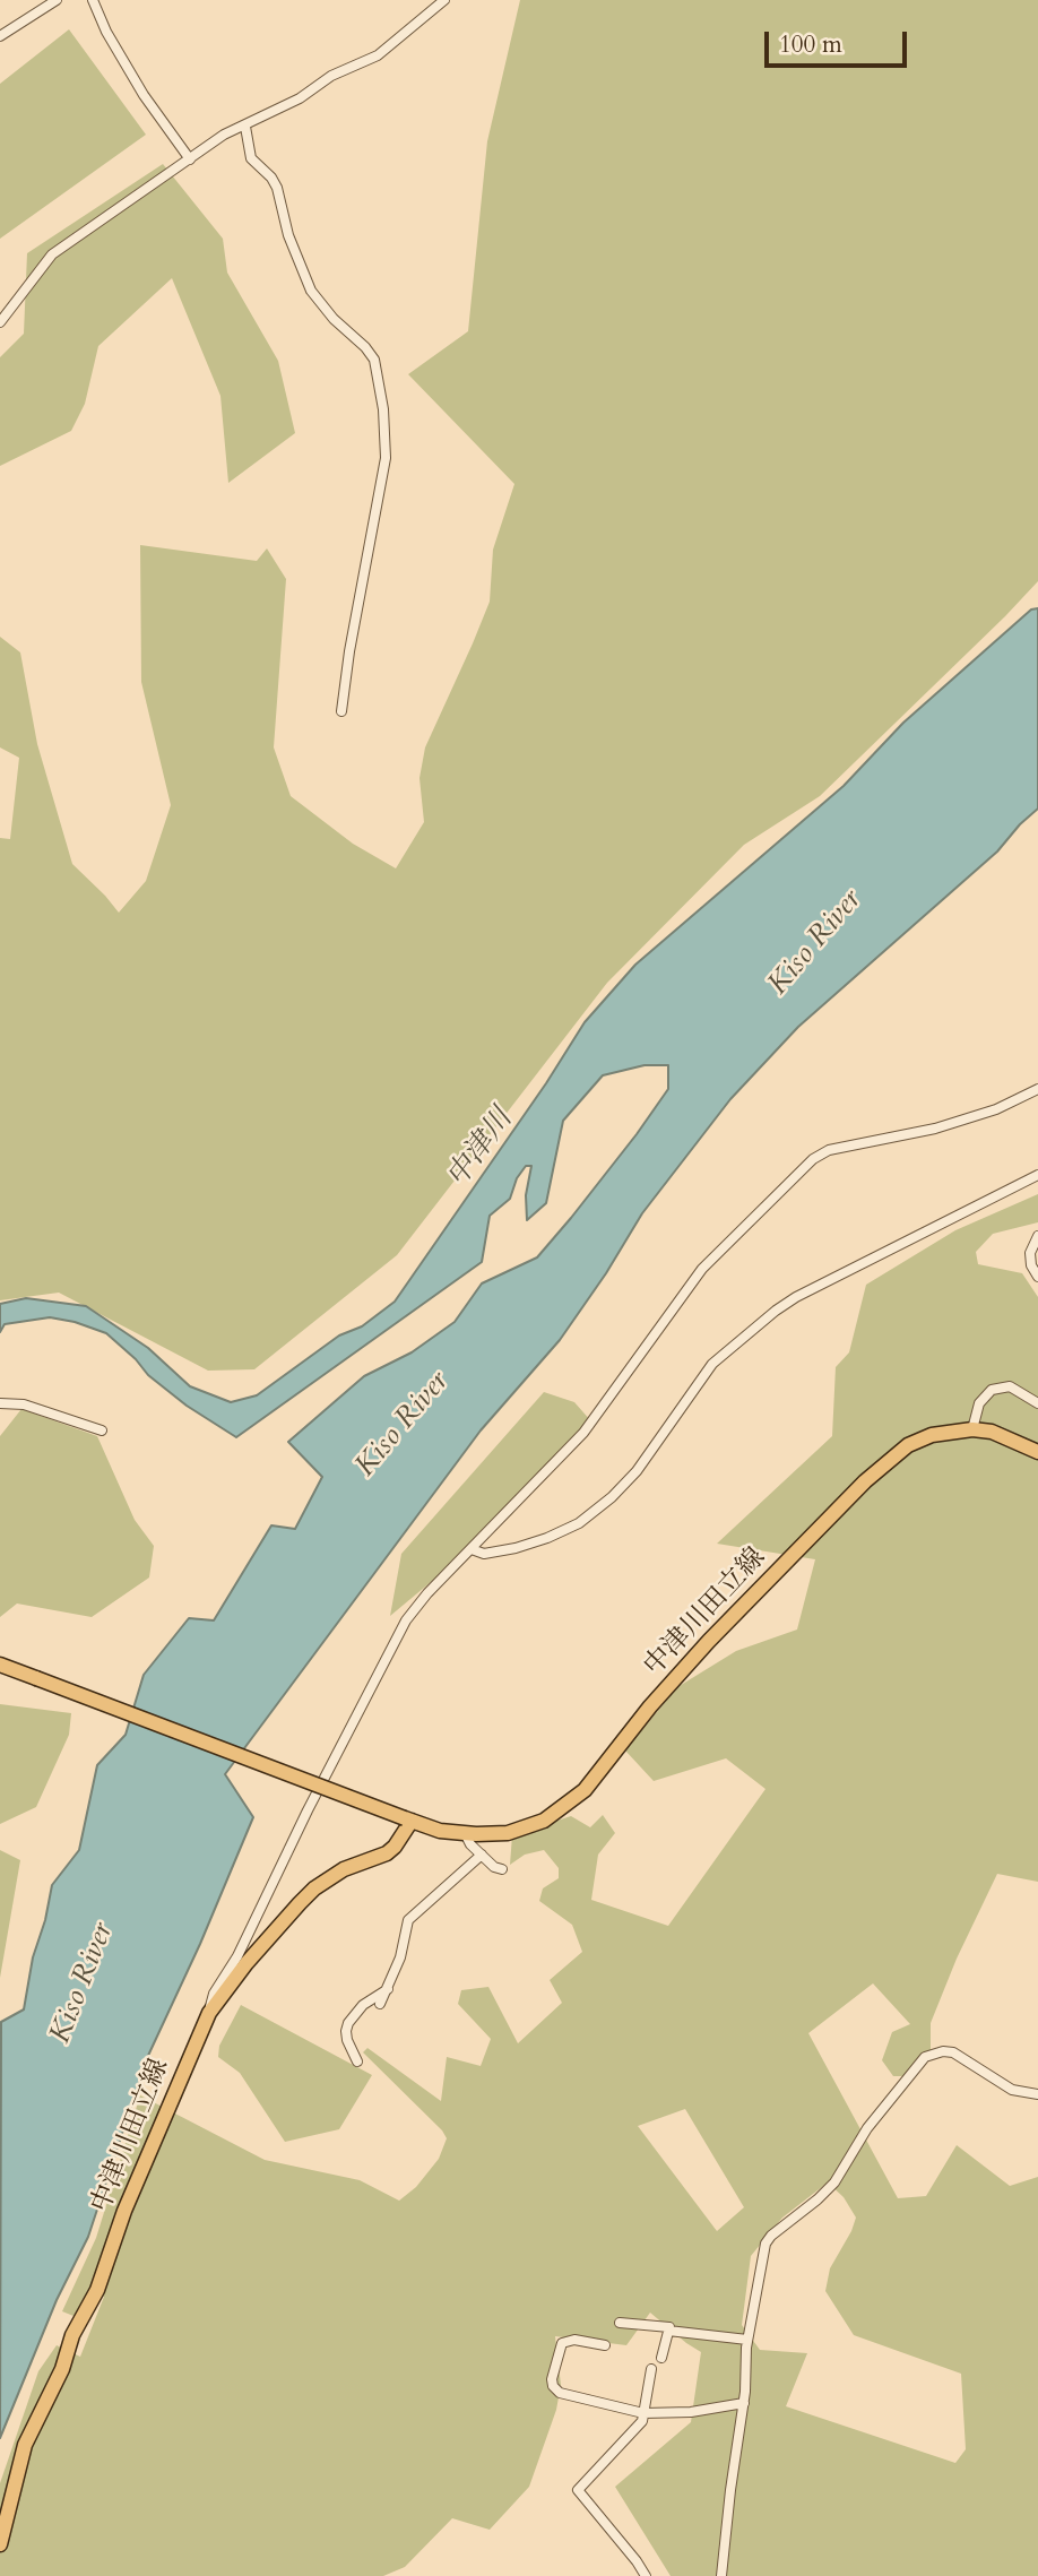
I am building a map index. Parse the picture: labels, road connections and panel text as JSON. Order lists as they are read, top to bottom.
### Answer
{
  "streets": {
    "main road": ["中津川田立線"]
  },
  "water": ["Kiso River", "中津川"],
  "scale_bar": "100 m"
}
